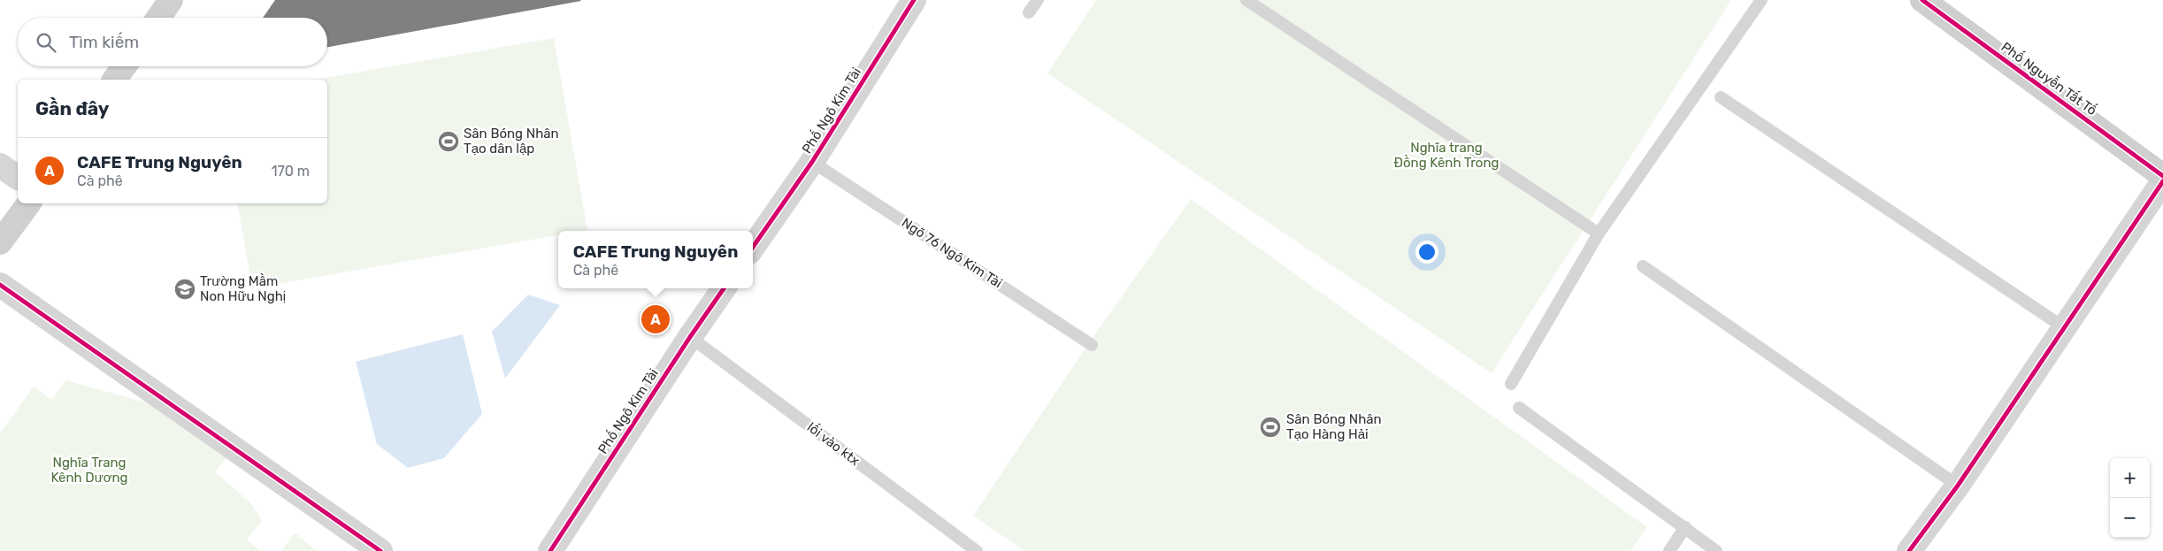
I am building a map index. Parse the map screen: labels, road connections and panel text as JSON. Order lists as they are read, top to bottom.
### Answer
{
  "streets": {
    "street": ["Phố Nguyễn Tất Tố", "Phố Ngô Kim Tài"],
    "lane": ["Ngõ 76 Ngô Kim Tài", "lối vào ktx"]
  },
  "crossings": [
    ["Phố Ngô Kim Tài", "Ngõ 76 Ngô Kim Tài"],
    ["Phố Ngô Kim Tài", "lối vào ktx"]
  ],
  "parks": ["Nghĩa trang Đồng Kênh Trong", "Nghĩa Trang Kênh Dương"],
  "places": {
    "sports": ["Sân Bóng Nhân Tạo dân lập", "Sân Bóng Nhân Tạo Hàng Hải"],
    "school or university": ["Trường Mầm Non Hữu Nghị"]
  },
  "page": {
    "search": "Tìm kiếm",
    "heading": "Gần đây",
    "list": [
      {
        "mark": "A",
        "name": "CAFE Trung Nguyên",
        "note": "Cà phê",
        "value": "170 m"
      }
    ],
    "popup": ["CAFE Trung Nguyên", "Cà phê"],
    "pins": "A",
    "map_buttons": ["+", "−"]
  }
}
